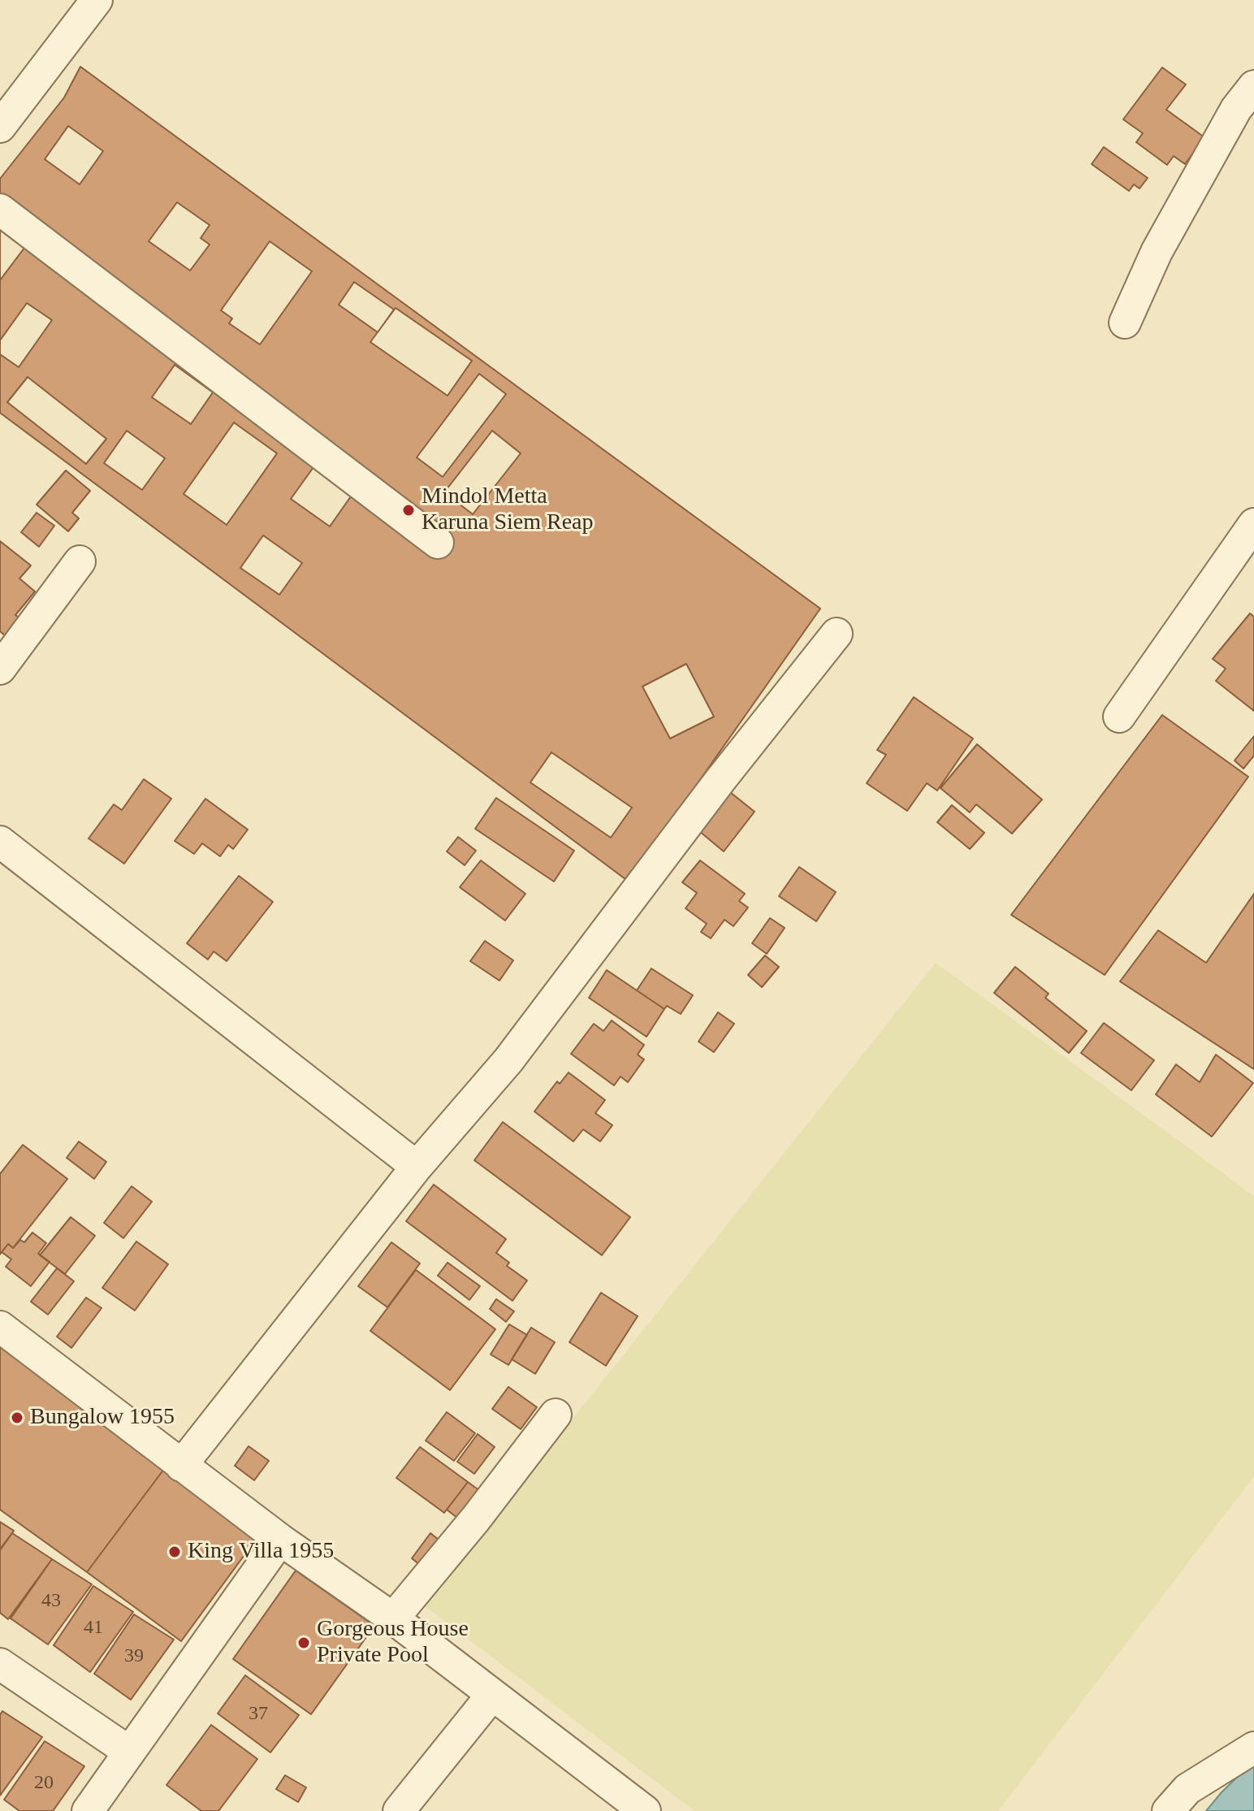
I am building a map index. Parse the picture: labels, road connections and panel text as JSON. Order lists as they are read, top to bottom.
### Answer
{
  "places": [
    "Mindol Metta Karuna Siem Reap",
    "Bungalow 1955",
    "King Villa 1955",
    "Gorgeous House Private Pool"
  ],
  "house_numbers": [
    "43",
    "41",
    "39",
    "37",
    "20"
  ]
}
